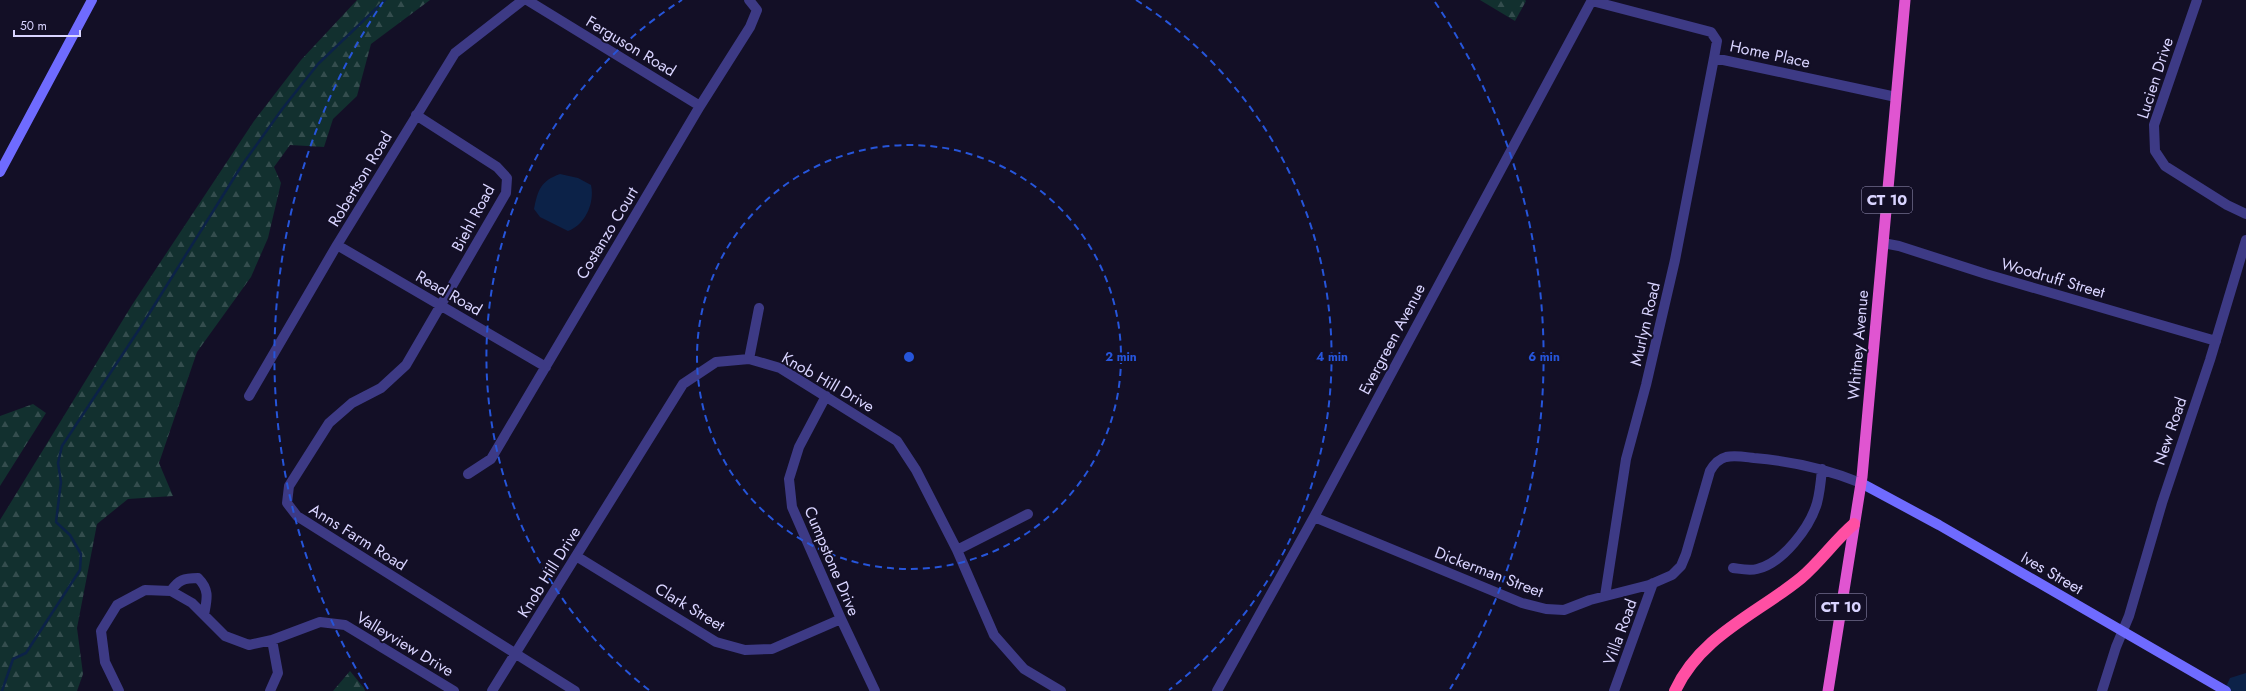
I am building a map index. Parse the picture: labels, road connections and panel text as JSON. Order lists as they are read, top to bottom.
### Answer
{
  "streets": {
    "highway": ["CT 10", "Whitney Avenue"],
    "main road": ["Ives Street"],
    "street": [
      "Ferguson Road",
      "Home Place",
      "Lucien Drive",
      "Robertson Road",
      "Biehl Road",
      "Costanzo Court",
      "Woodruff Street",
      "Read Road",
      "Murlyn Road",
      "Evergreen Avenue",
      "Knob Hill Drive",
      "New Road",
      "Anns Farm Road",
      "Cumpstone Drive",
      "Dickerman Street",
      "Clark Street",
      "Villa Road",
      "Valleyview Drive"
    ]
  },
  "crossings": [
    ["Ferguson Road", "Costanzo Court"],
    ["Home Place", "Murlyn Road"],
    ["Home Place", "Evergreen Avenue"],
    ["Home Place", "Whitney Avenue"],
    ["Robertson Road", "Biehl Road"],
    ["Robertson Road", "Read Road"],
    ["Biehl Road", "Read Road"],
    ["Biehl Road", "Anns Farm Road"],
    ["Costanzo Court", "Read Road"],
    ["Woodruff Street", "Whitney Avenue"],
    ["Woodruff Street", "New Road"],
    ["Read Road", "Anns Farm Road"],
    ["Murlyn Road", "Dickerman Street"],
    ["Evergreen Avenue", "Dickerman Street"],
    ["Whitney Avenue", "Dickerman Street"],
    ["Whitney Avenue", "Ives Street"],
    ["Knob Hill Drive", "Anns Farm Road"],
    ["Knob Hill Drive", "Cumpstone Drive"],
    ["Knob Hill Drive", "Clark Street"],
    ["New Road", "Ives Street"],
    ["Cumpstone Drive", "Clark Street"],
    ["Dickerman Street", "Ives Street"],
    ["Dickerman Street", "Villa Road"]
  ],
  "scale_bar": "50 m",
  "rings": ["2 min", "4 min", "6 min"]
}
